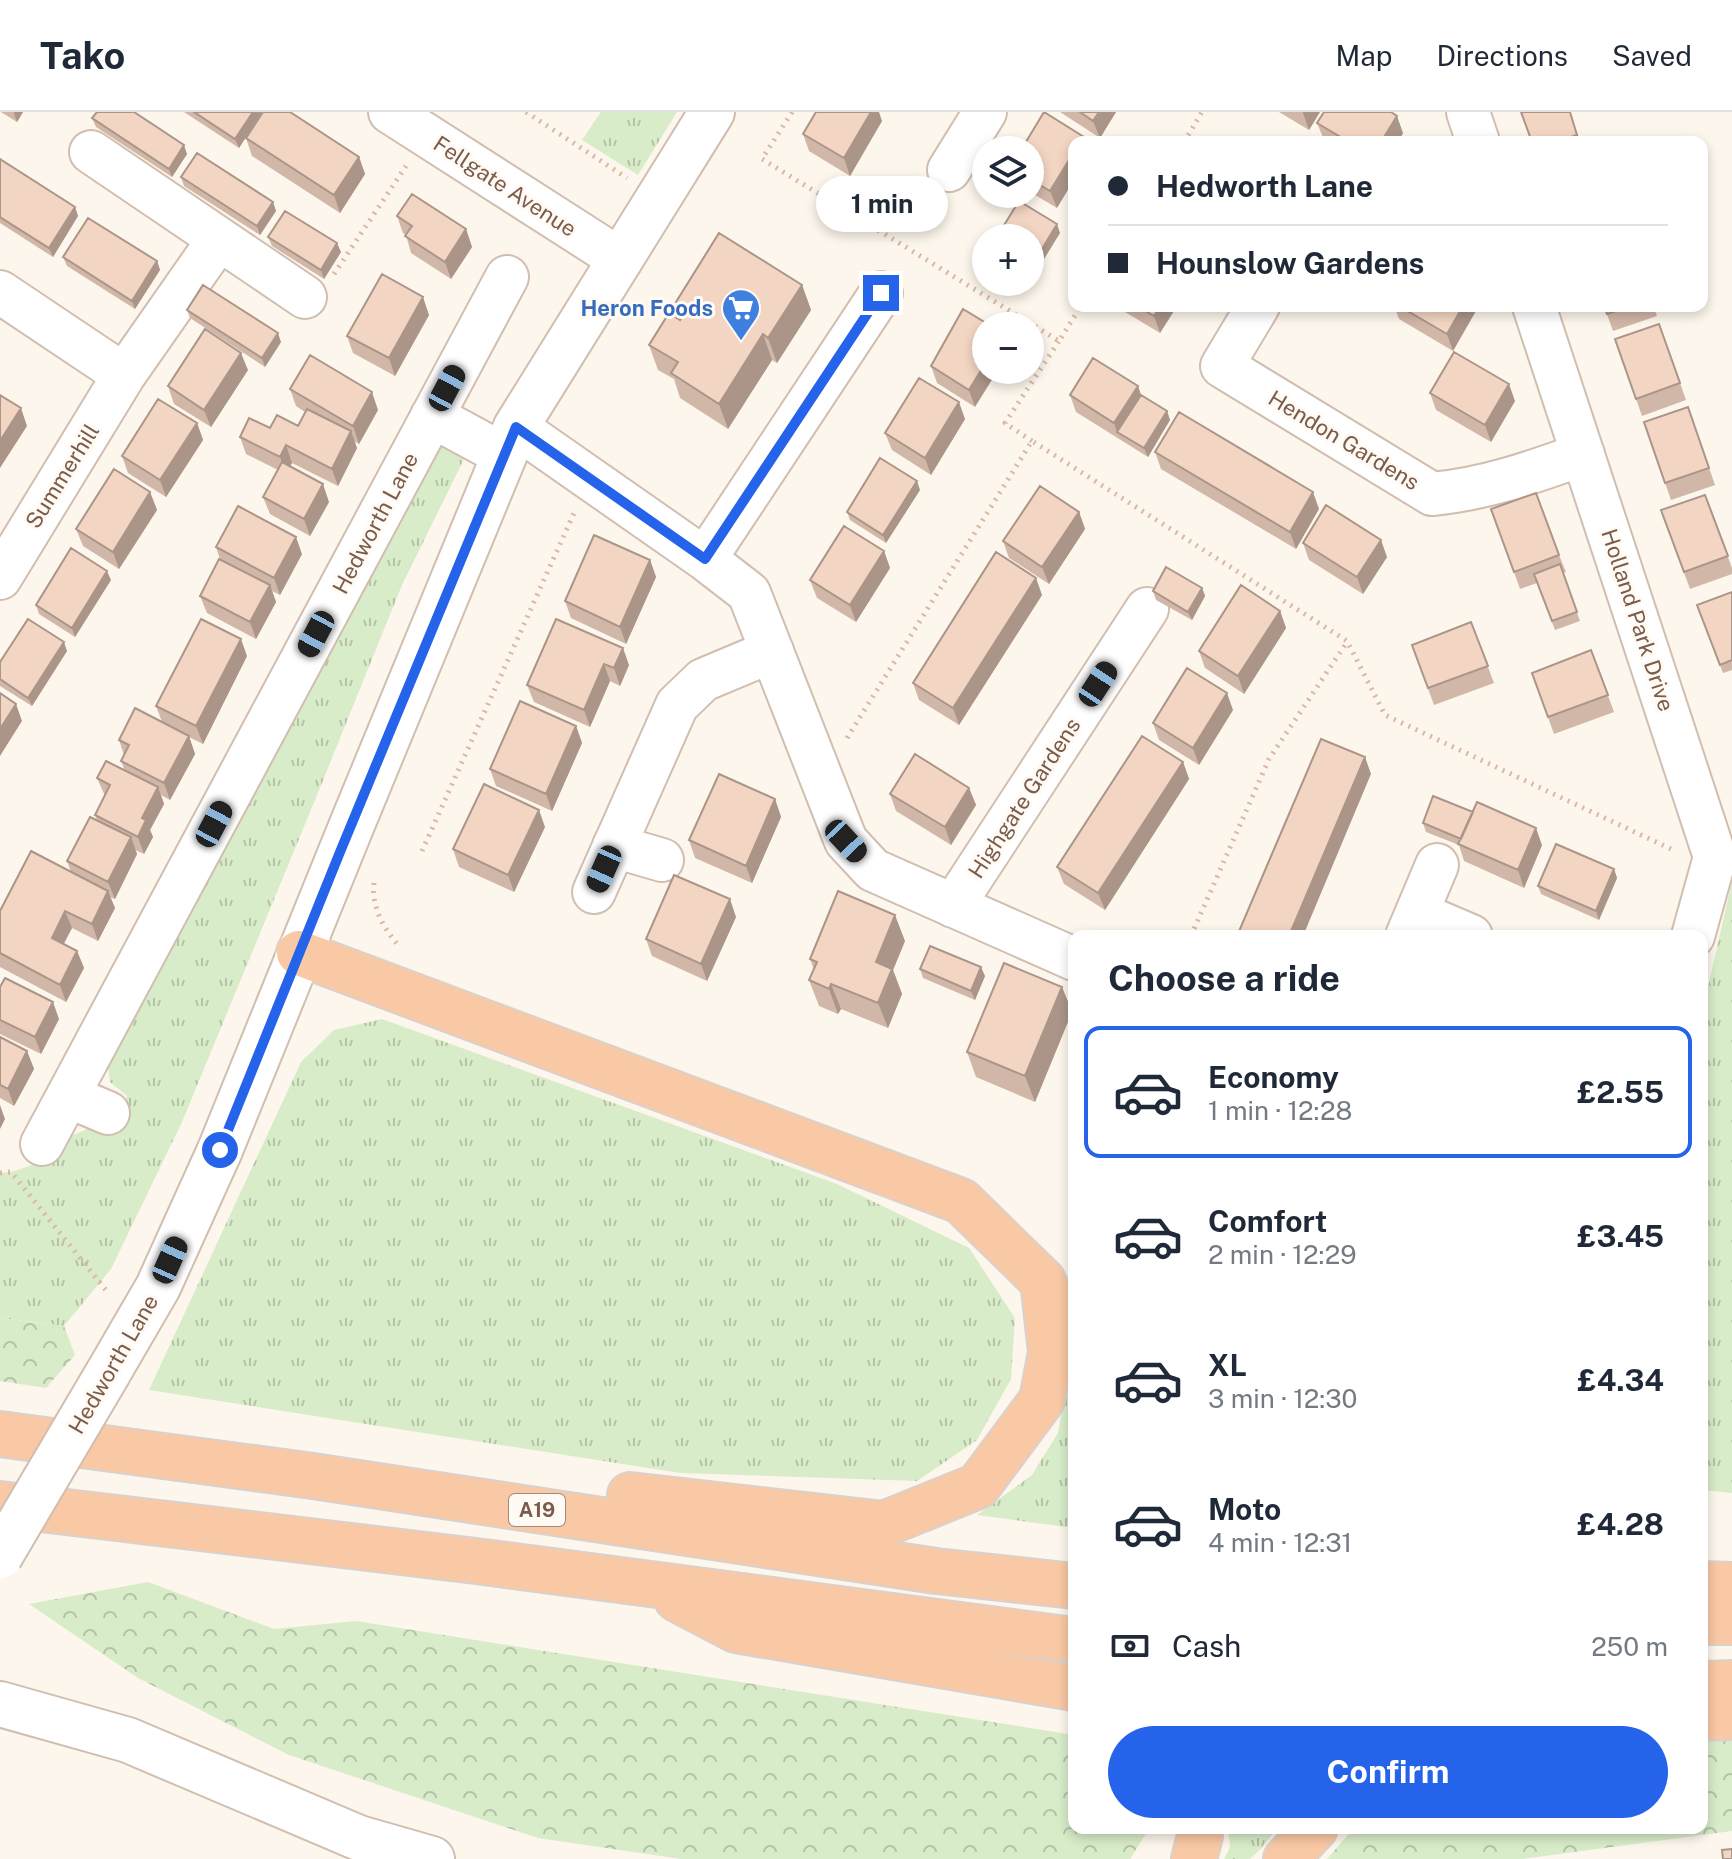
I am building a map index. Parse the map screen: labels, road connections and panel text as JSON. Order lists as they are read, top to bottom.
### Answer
{
  "streets": {
    "highway": ["A19"],
    "street": [
      "Fellgate Avenue",
      "Hendon Gardens",
      "Summerhill",
      "Hedworth Lane",
      "Holland Park Drive",
      "Highgate Gardens"
    ]
  },
  "crossings": [
    ["Fellgate Avenue", "Hedworth Lane"],
    ["Hendon Gardens", "Holland Park Drive"]
  ],
  "places": {
    "supermarket": ["Heron Foods"]
  },
  "page": {
    "header": "Tako",
    "nav": ["Map", "Directions", "Saved"],
    "map_buttons": ["+", "−"],
    "banner": ["Hedworth Lane", "Hounslow Gardens"],
    "bubble": "1 min",
    "heading": "Choose a ride",
    "list": [
      {
        "name": "Economy",
        "note": "1 min · 12:28",
        "value": "£2.55"
      },
      {
        "name": "Comfort",
        "note": "2 min · 12:29",
        "value": "£3.45"
      },
      {
        "name": "XL",
        "note": "3 min · 12:30",
        "value": "£4.34"
      },
      {
        "name": "Moto",
        "note": "4 min · 12:31",
        "value": "£4.28"
      }
    ],
    "pay": ["Cash", "250 m"],
    "buttons": "Confirm"
  }
}
